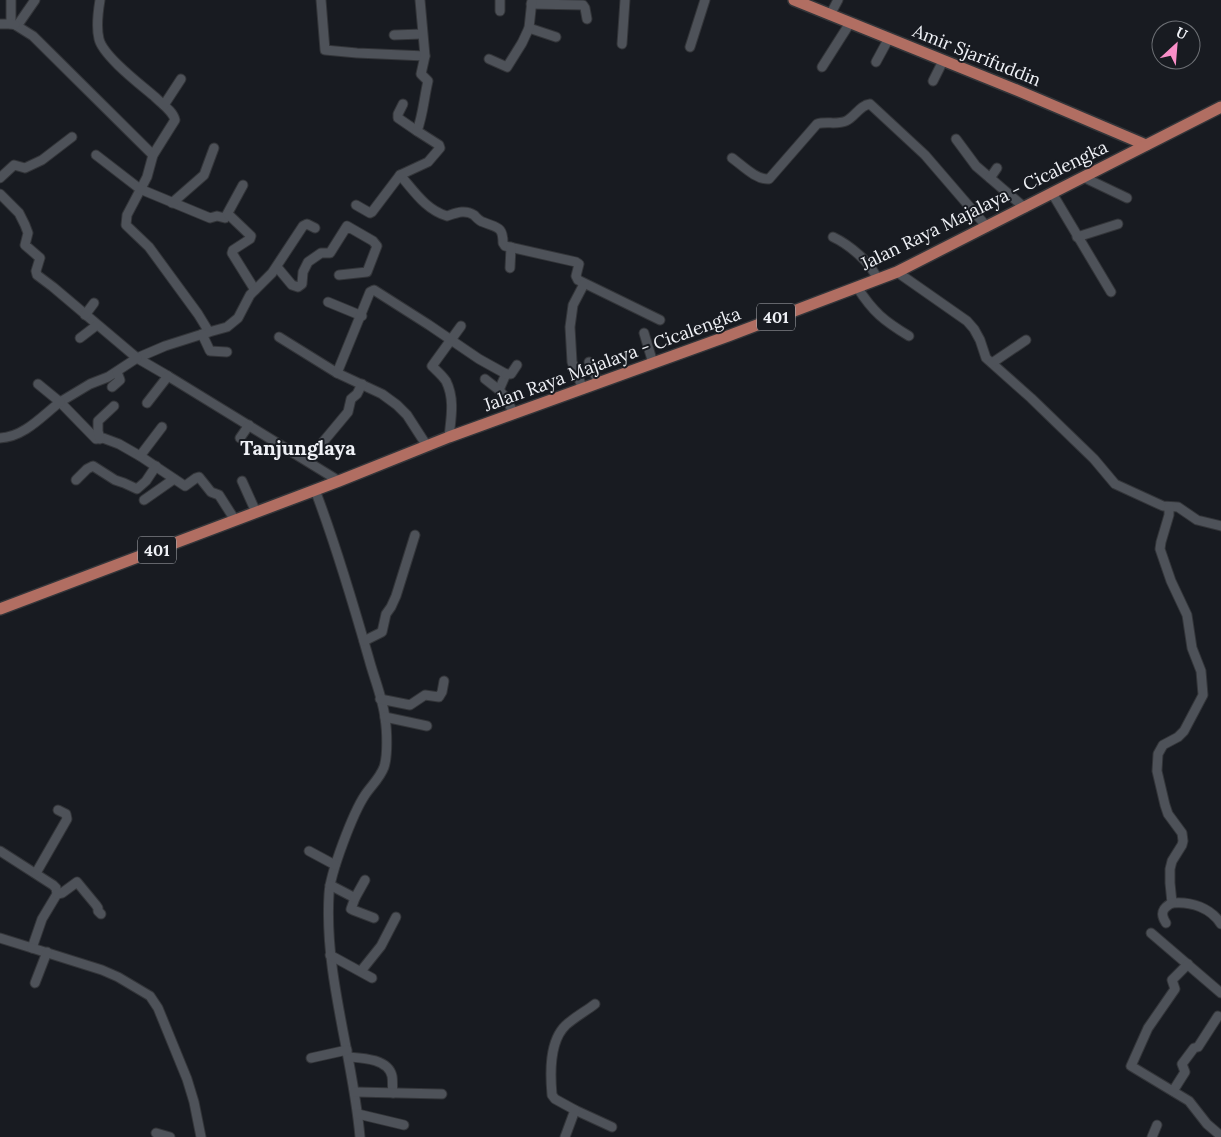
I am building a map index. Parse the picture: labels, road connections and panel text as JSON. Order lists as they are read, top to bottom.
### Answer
{
  "streets": {
    "main road": ["Amir Sjarifuddin", "Jalan Raya Majalaya - Cicalengka", "401"]
  },
  "crossings": [
    ["Amir Sjarifuddin", "Jalan Raya Majalaya - Cicalengka"]
  ],
  "districts": ["Tanjunglaya"],
  "north": "top right"
}
